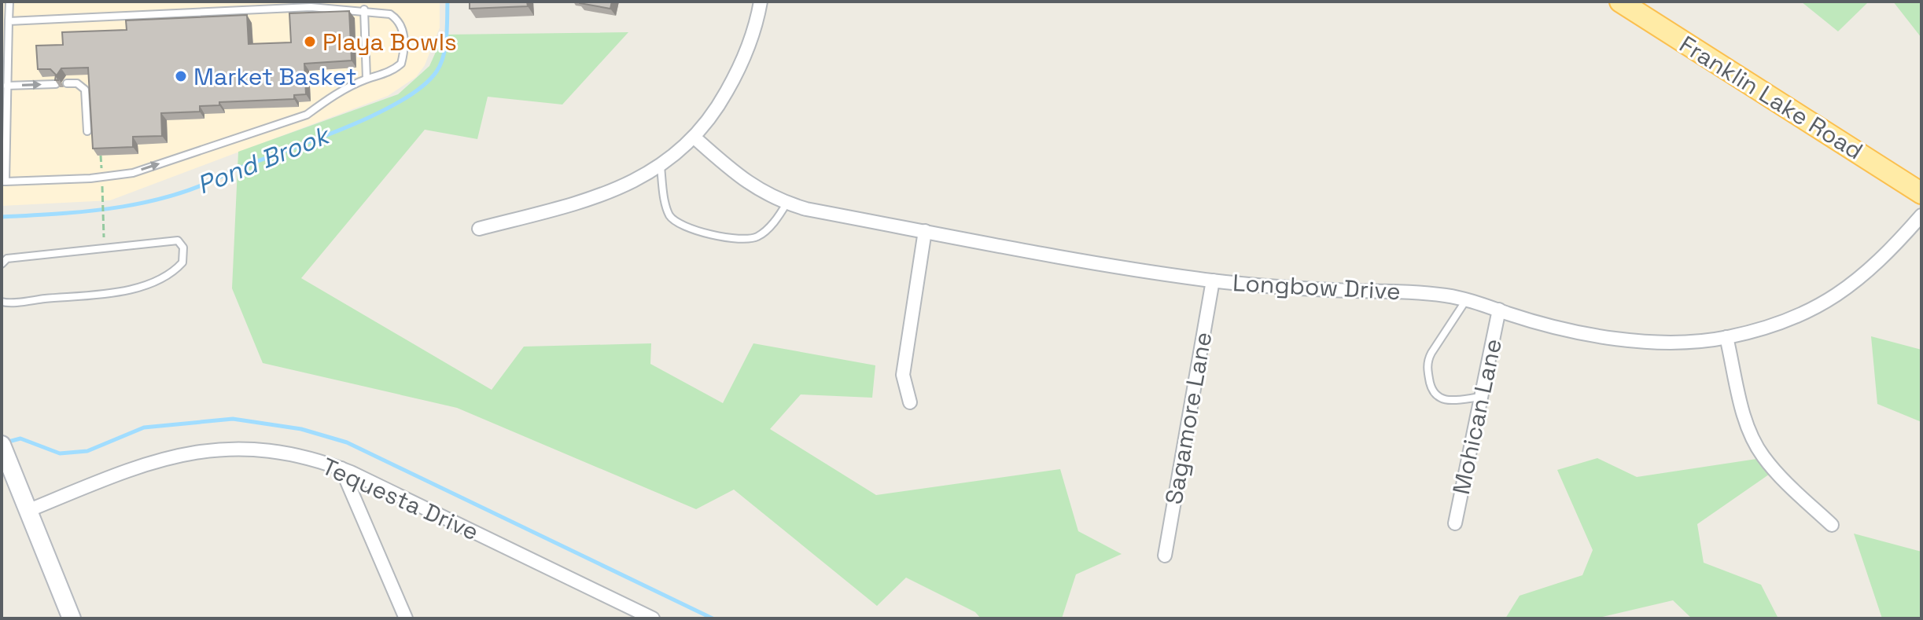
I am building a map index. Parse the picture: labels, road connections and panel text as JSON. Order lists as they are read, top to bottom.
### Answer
{
  "streets": {
    "main road": ["Franklin Lake Road"],
    "street": [
      "Longbow Drive",
      "Mohican Lane",
      "Sagamore Lane",
      "Tequesta Drive"
    ]
  },
  "crossings": [
    ["Longbow Drive", "Mohican Lane"],
    ["Longbow Drive", "Sagamore Lane"]
  ],
  "water": ["Pond Brook"],
  "places": ["Playa Bowls", "Market Basket"]
}
